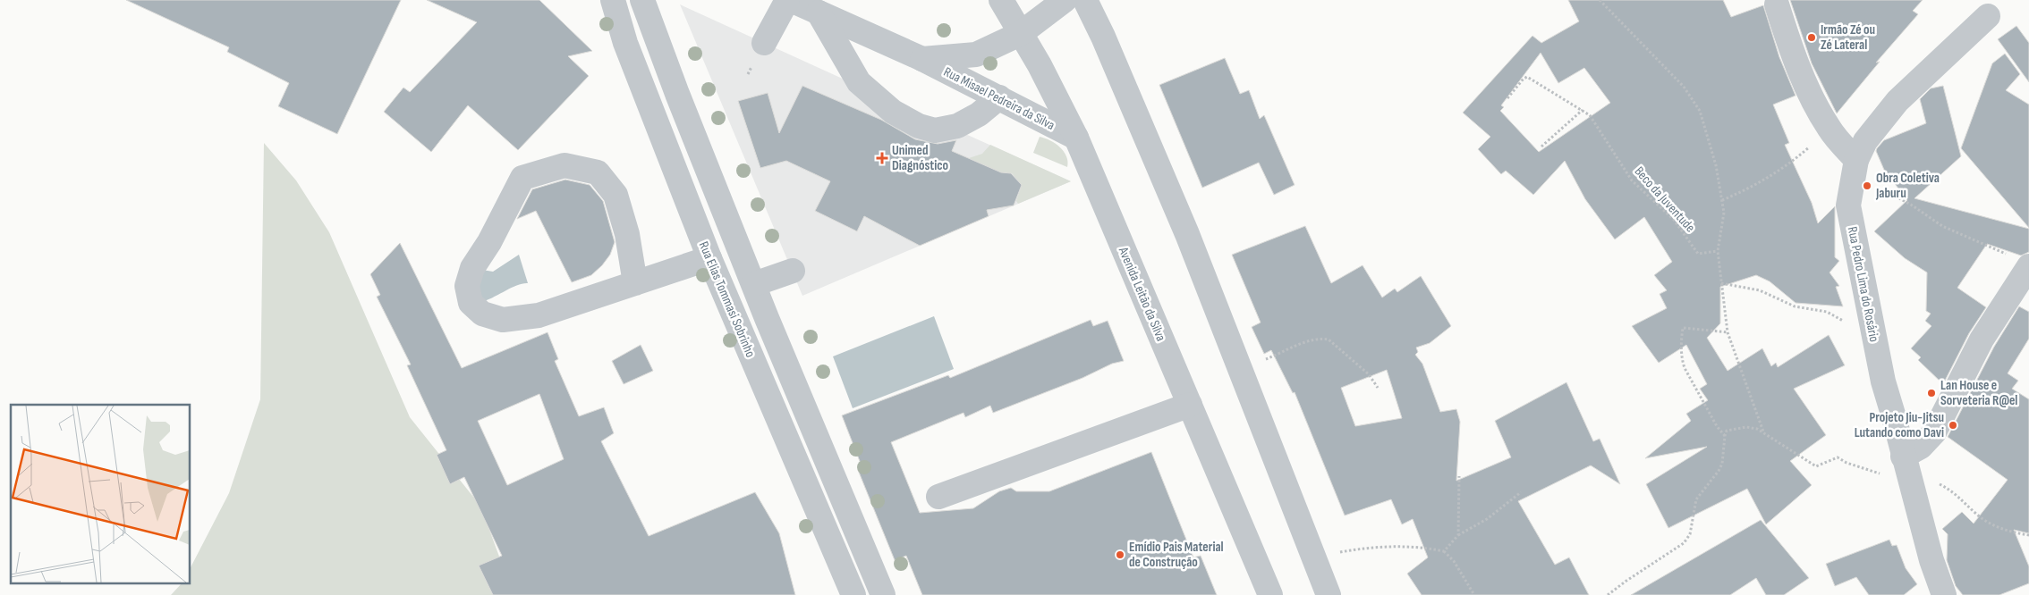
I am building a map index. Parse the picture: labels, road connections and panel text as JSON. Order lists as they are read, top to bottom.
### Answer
{
  "streets": {
    "street": [
      "Rua Misael Pedreira da Silva",
      "Rua Pedro Lima do Rosário",
      "Avenida Leitão da Silva",
      "Rua Elias Tommasi Sobrinho"
    ],
    "path": ["Beco da Juventude"]
  },
  "crossings": [
    ["Rua Misael Pedreira da Silva", "Avenida Leitão da Silva"]
  ],
  "places": {
    "other": [
      "Irmão Zé ou Zé Lateral",
      "Obra Coletiva Jaburu",
      "Lan House e Sorveteria R@el",
      "Projeto Jiu-Jitsu Lutando como Davi",
      "Emídio Pais Material de Construção"
    ],
    "health": ["Unimed Diagnóstico"]
  }
}
